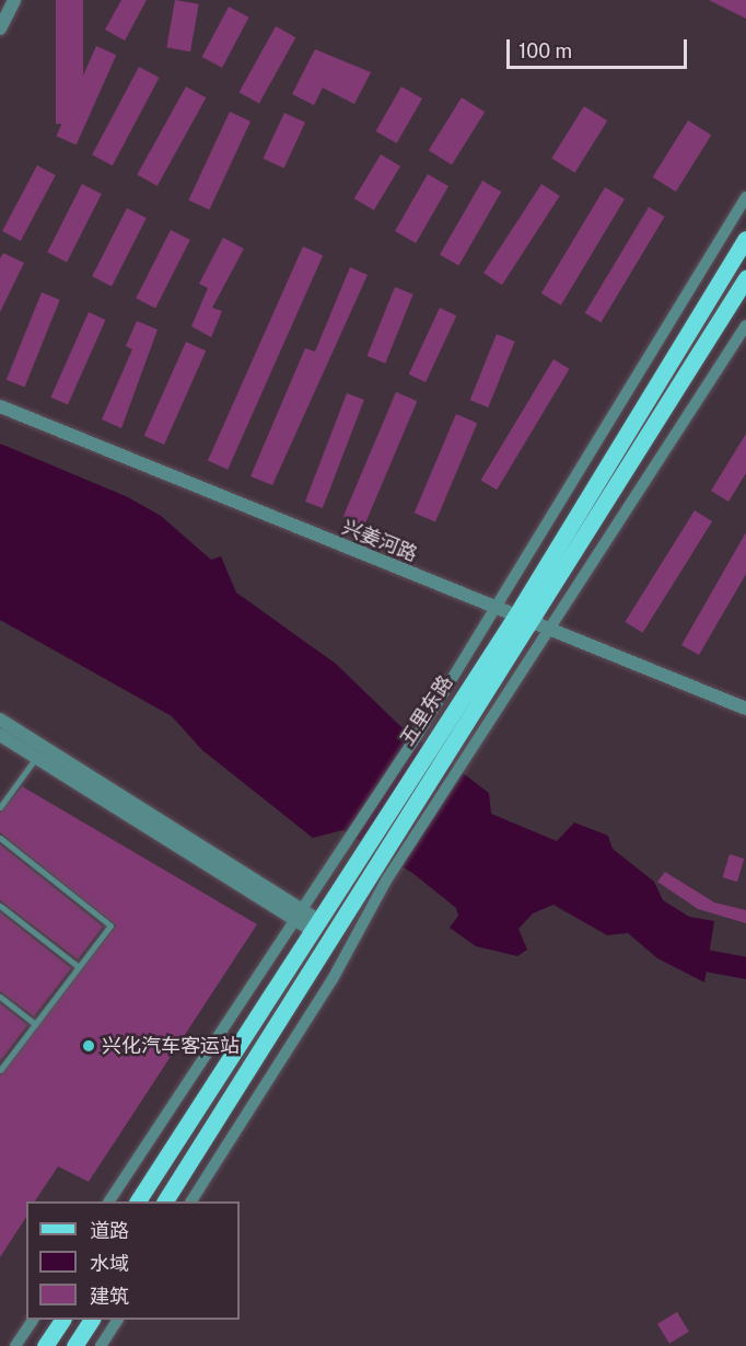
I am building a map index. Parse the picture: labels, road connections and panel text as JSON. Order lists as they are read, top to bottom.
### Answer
{
  "streets": {
    "main road": ["五里东路"],
    "street": ["兴姜河路"]
  },
  "crossings": [
    ["兴姜河路", "五里东路"]
  ],
  "places": ["兴化汽车客运站"],
  "legend": ["道路", "水域", "建筑"],
  "scale_bar": "100 m"
}
